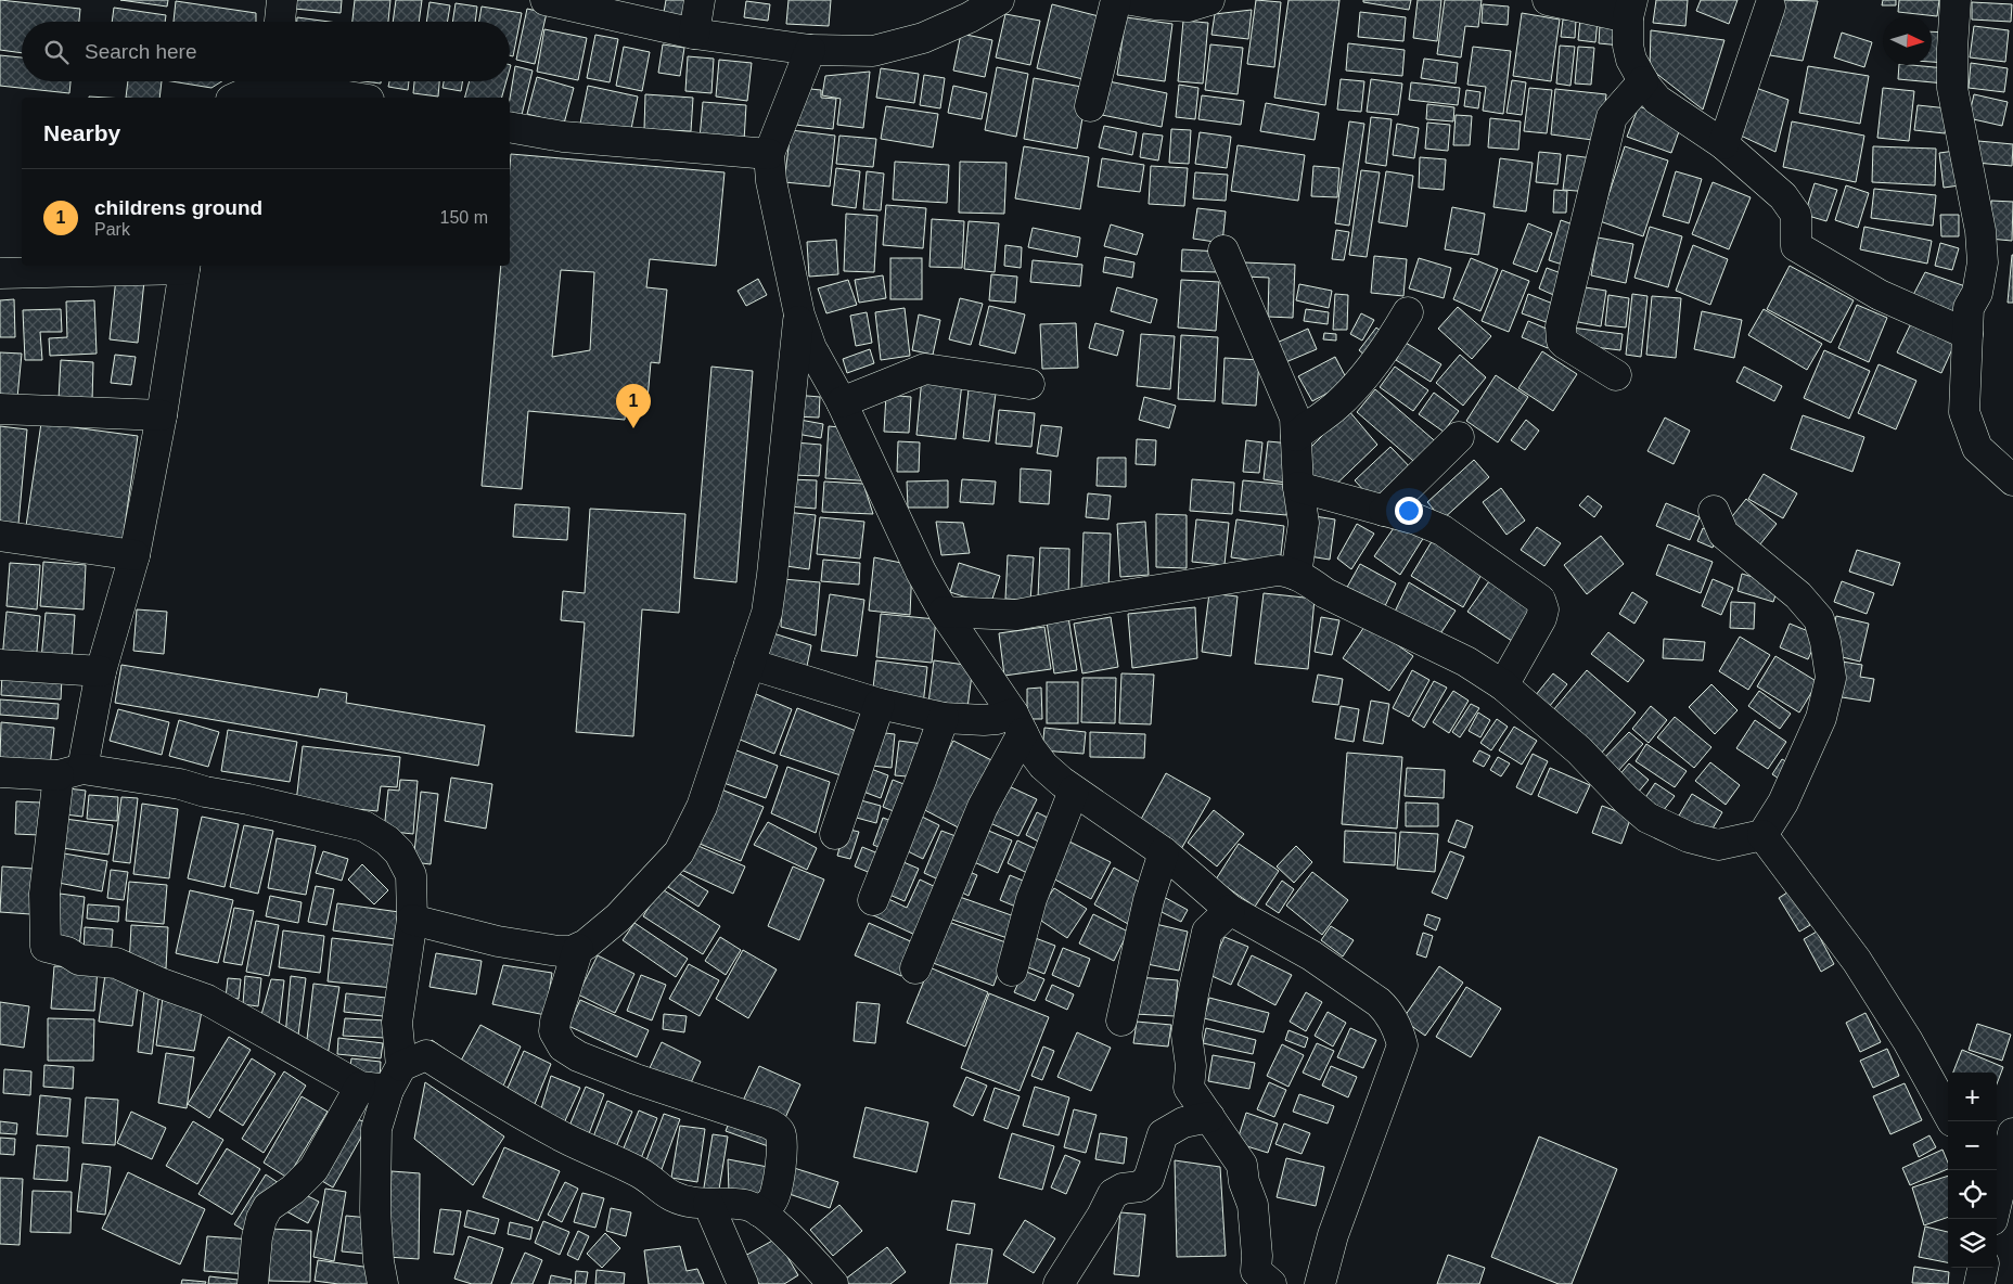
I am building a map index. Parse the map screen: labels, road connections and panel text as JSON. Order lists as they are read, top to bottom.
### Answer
{
  "north": "right",
  "page": {
    "search": "Search here",
    "heading": "Nearby",
    "list": [
      {
        "mark": "1",
        "name": "childrens ground",
        "note": "Park",
        "value": "150 m"
      }
    ],
    "pins": "1",
    "map_buttons": ["+", "−"]
  }
}
